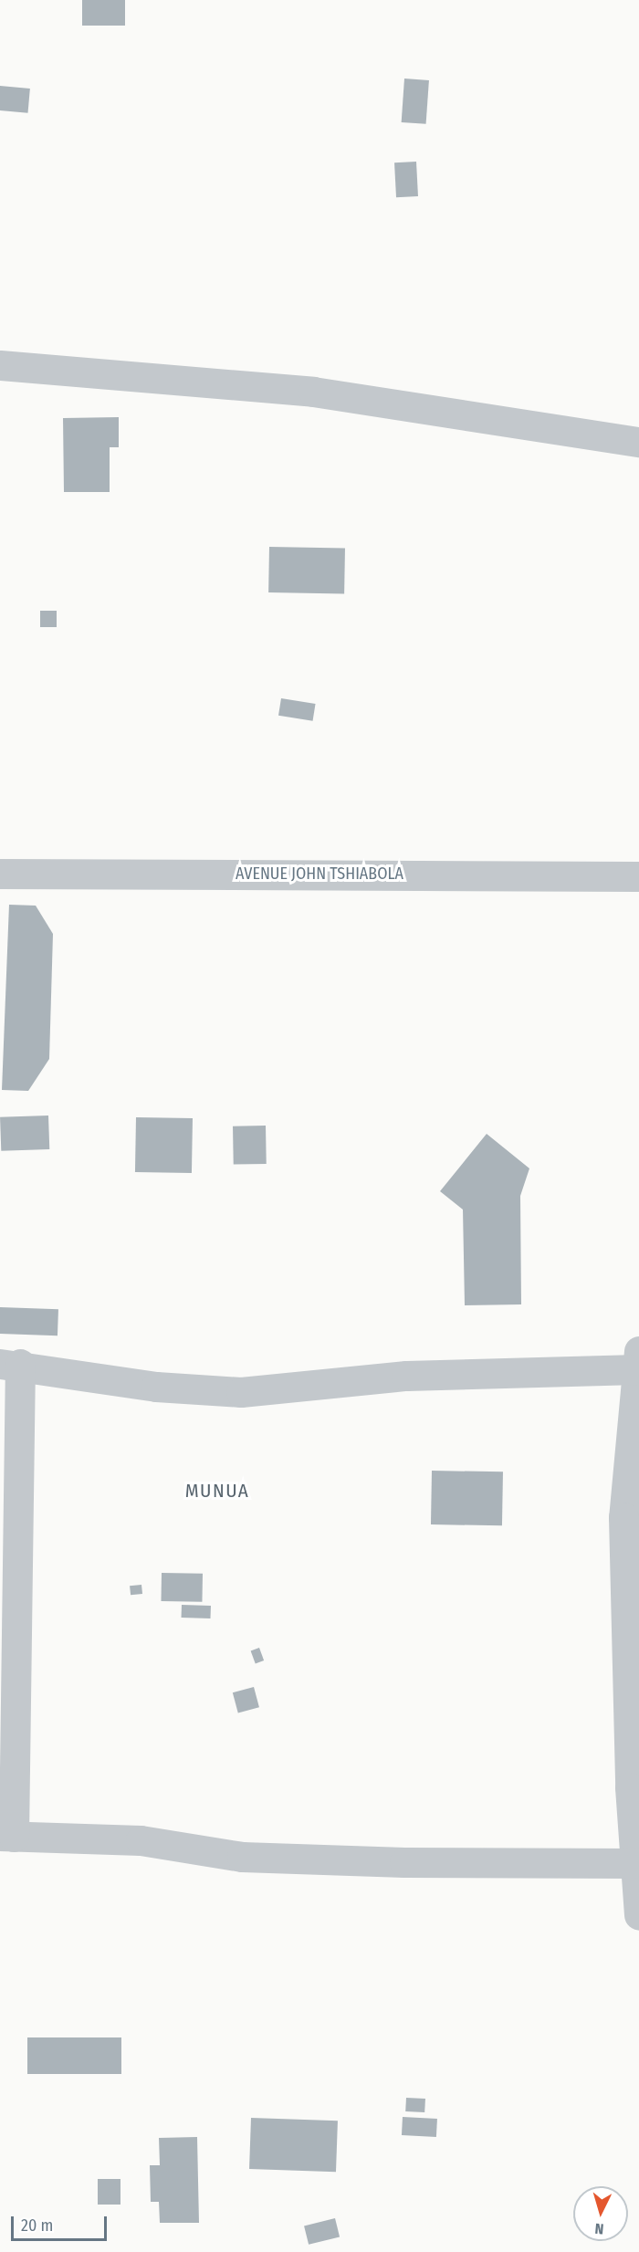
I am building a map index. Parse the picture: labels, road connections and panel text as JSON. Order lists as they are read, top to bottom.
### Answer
{
  "streets": {
    "street": ["AVENUE JOHN TSHIABOLA"]
  },
  "districts": ["MUNUA"],
  "scale_bar": "20 m",
  "north": "bottom"
}
